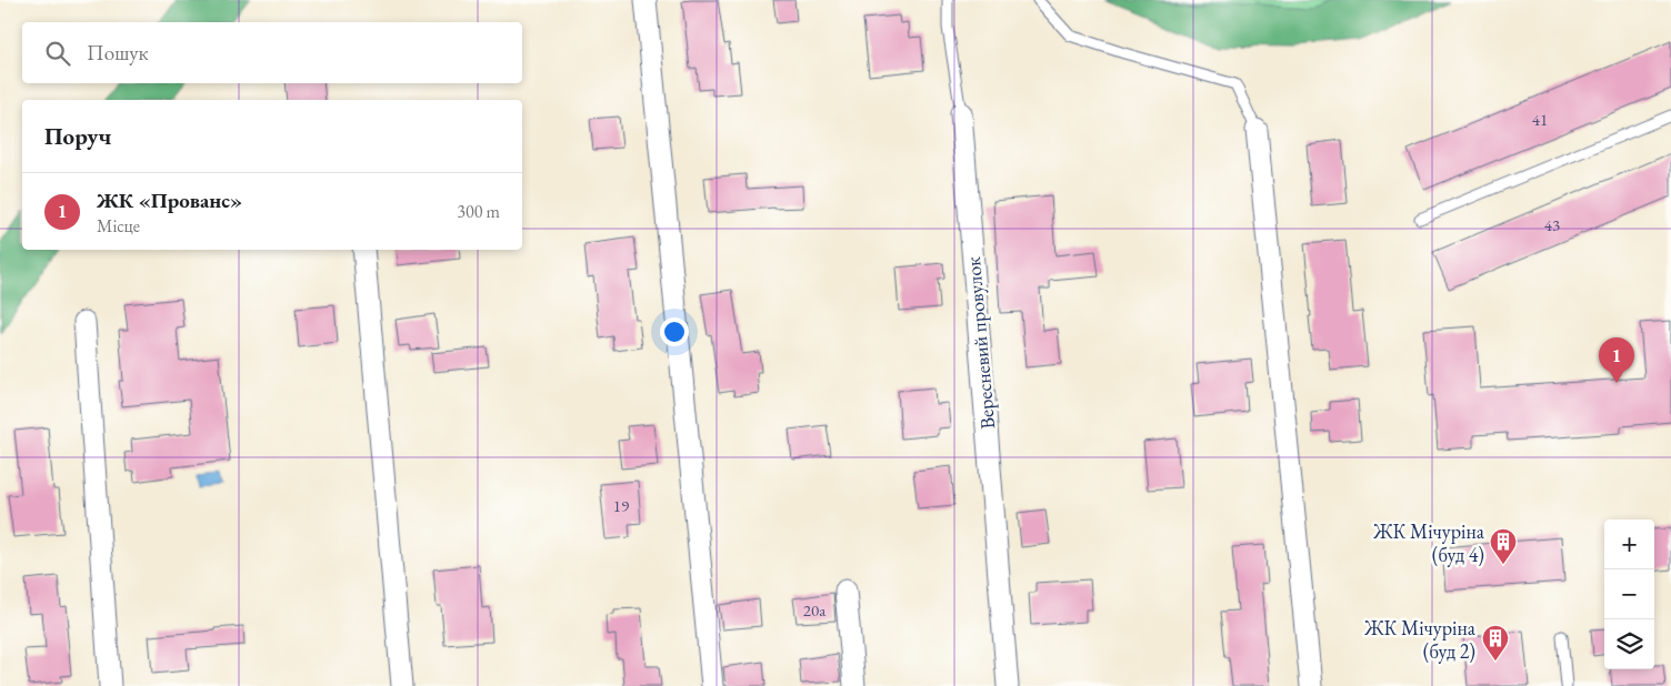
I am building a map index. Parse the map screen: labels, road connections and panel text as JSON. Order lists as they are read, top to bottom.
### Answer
{
  "streets": {
    "street": ["Вересневий провулок"]
  },
  "places": {
    "building": ["ЖК Мічуріна (буд 4)", "ЖК Мічуріна (буд 2)"]
  },
  "house_numbers": [
    "41",
    "43",
    "19",
    "20а"
  ],
  "page": {
    "search": "Пошук",
    "heading": "Поруч",
    "list": [
      {
        "mark": "1",
        "name": "ЖК «Прованс»",
        "note": "Місце",
        "value": "300 m"
      }
    ],
    "pins": "1",
    "map_buttons": ["+", "−"]
  }
}
